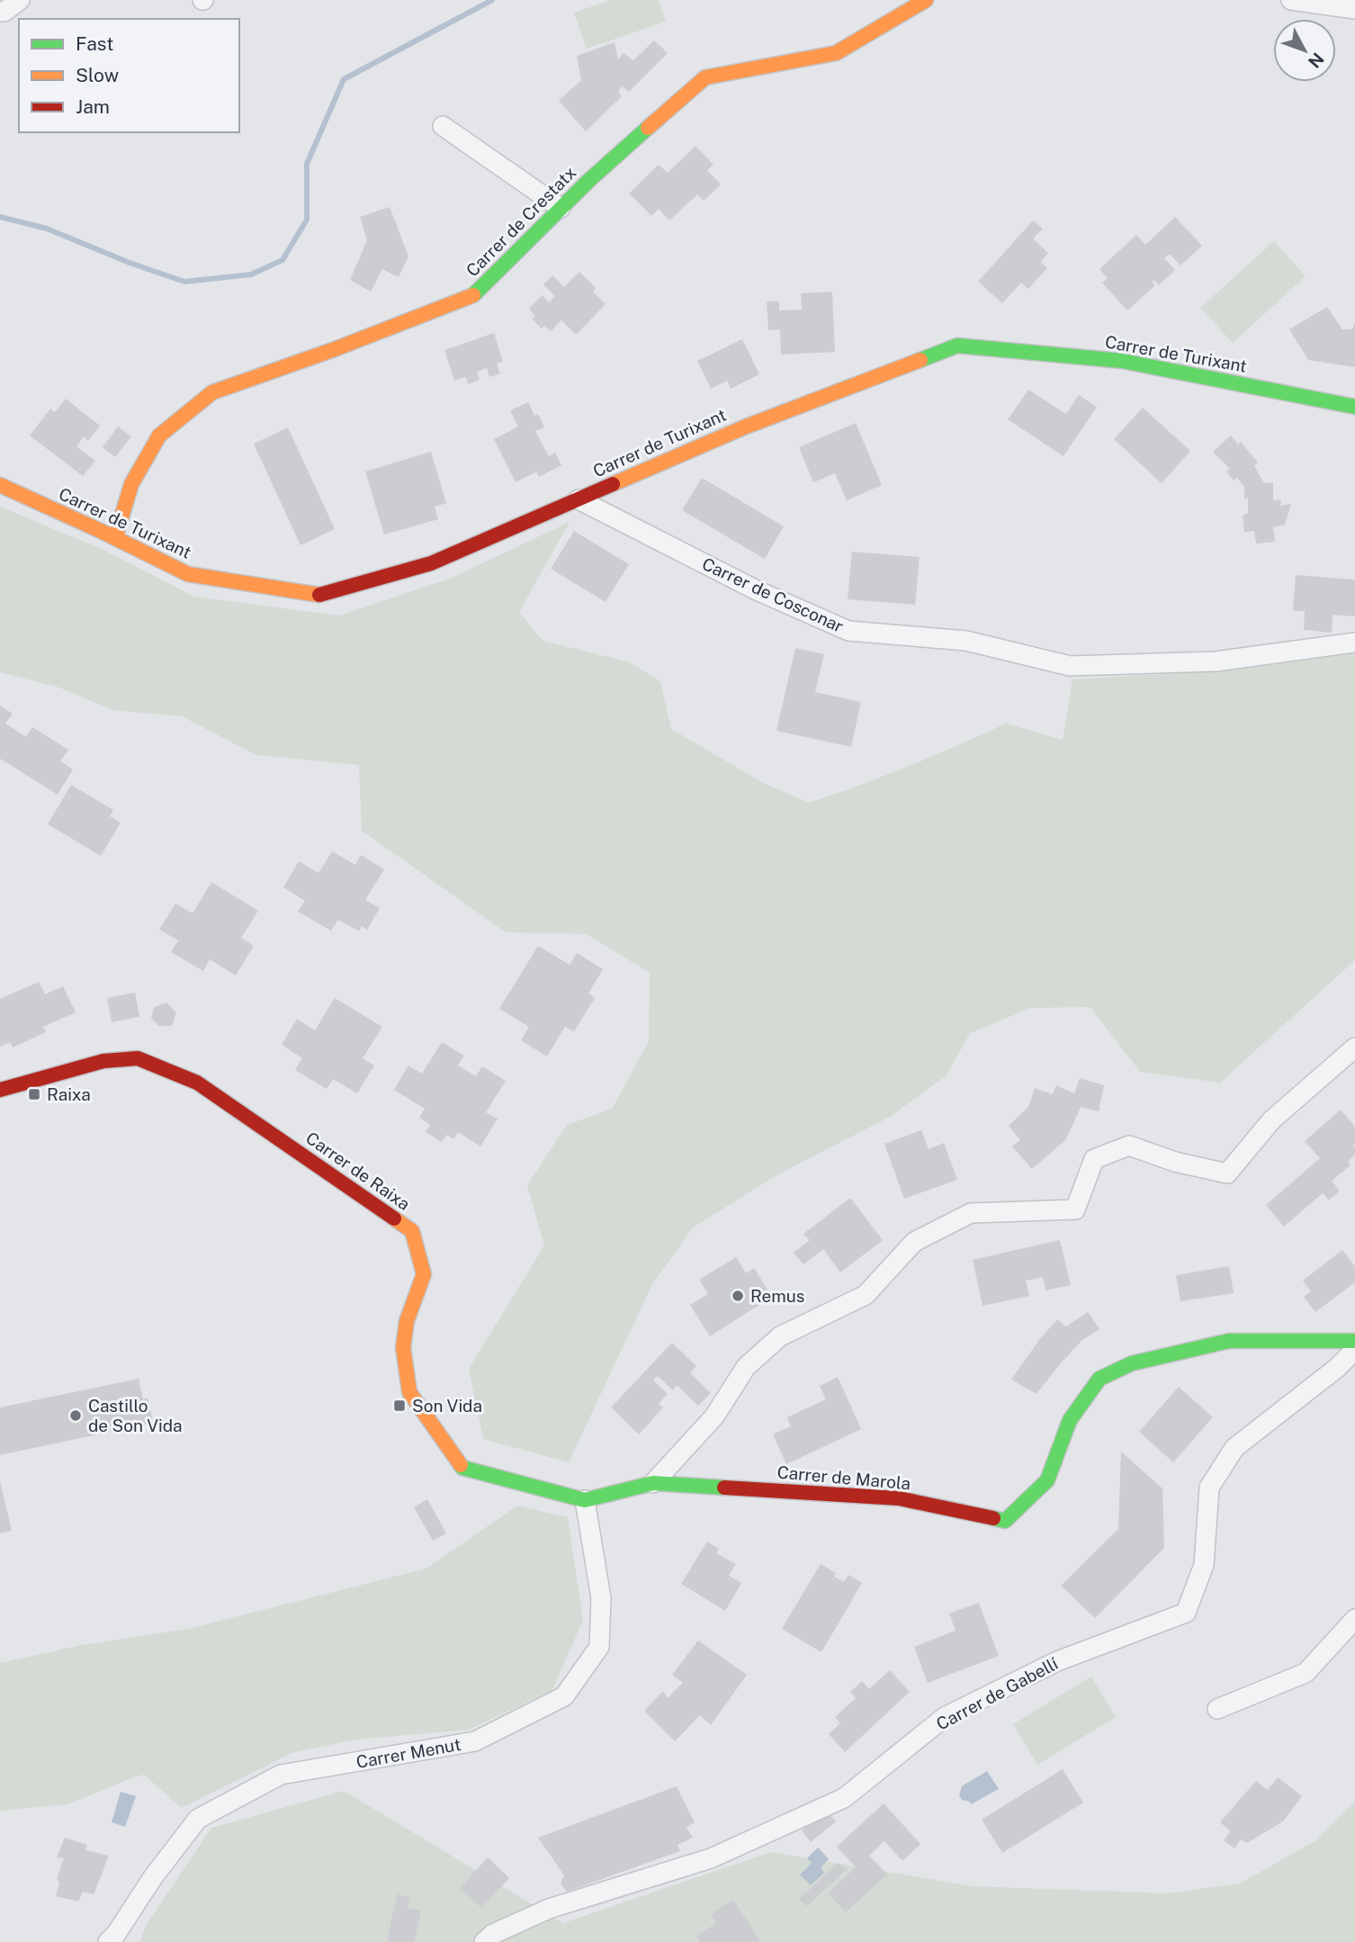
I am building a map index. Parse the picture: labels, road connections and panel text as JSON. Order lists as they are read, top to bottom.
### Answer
{
  "streets": {
    "street": [
      "Carrer de Crestatx",
      "Carrer de Turixant",
      "Carrer de Cosconar",
      "Carrer de Raixa",
      "Carrer de Marola",
      "Carrer de Gabellí",
      "Carrer Menut"
    ]
  },
  "crossings": [
    ["Carrer de Crestatx", "Carrer de Turixant"],
    ["Carrer de Turixant", "Carrer de Cosconar"],
    ["Carrer de Raixa", "Carrer de Marola"],
    ["Carrer de Raixa", "Carrer Menut"],
    ["Carrer de Marola", "Carrer Menut"]
  ],
  "places": {
    "transit": ["Raixa", "Son Vida"],
    "other": ["Remus", "Castillo de Son Vida"]
  },
  "legend": ["Fast", "Slow", "Jam"],
  "north": "bottom right"
}
